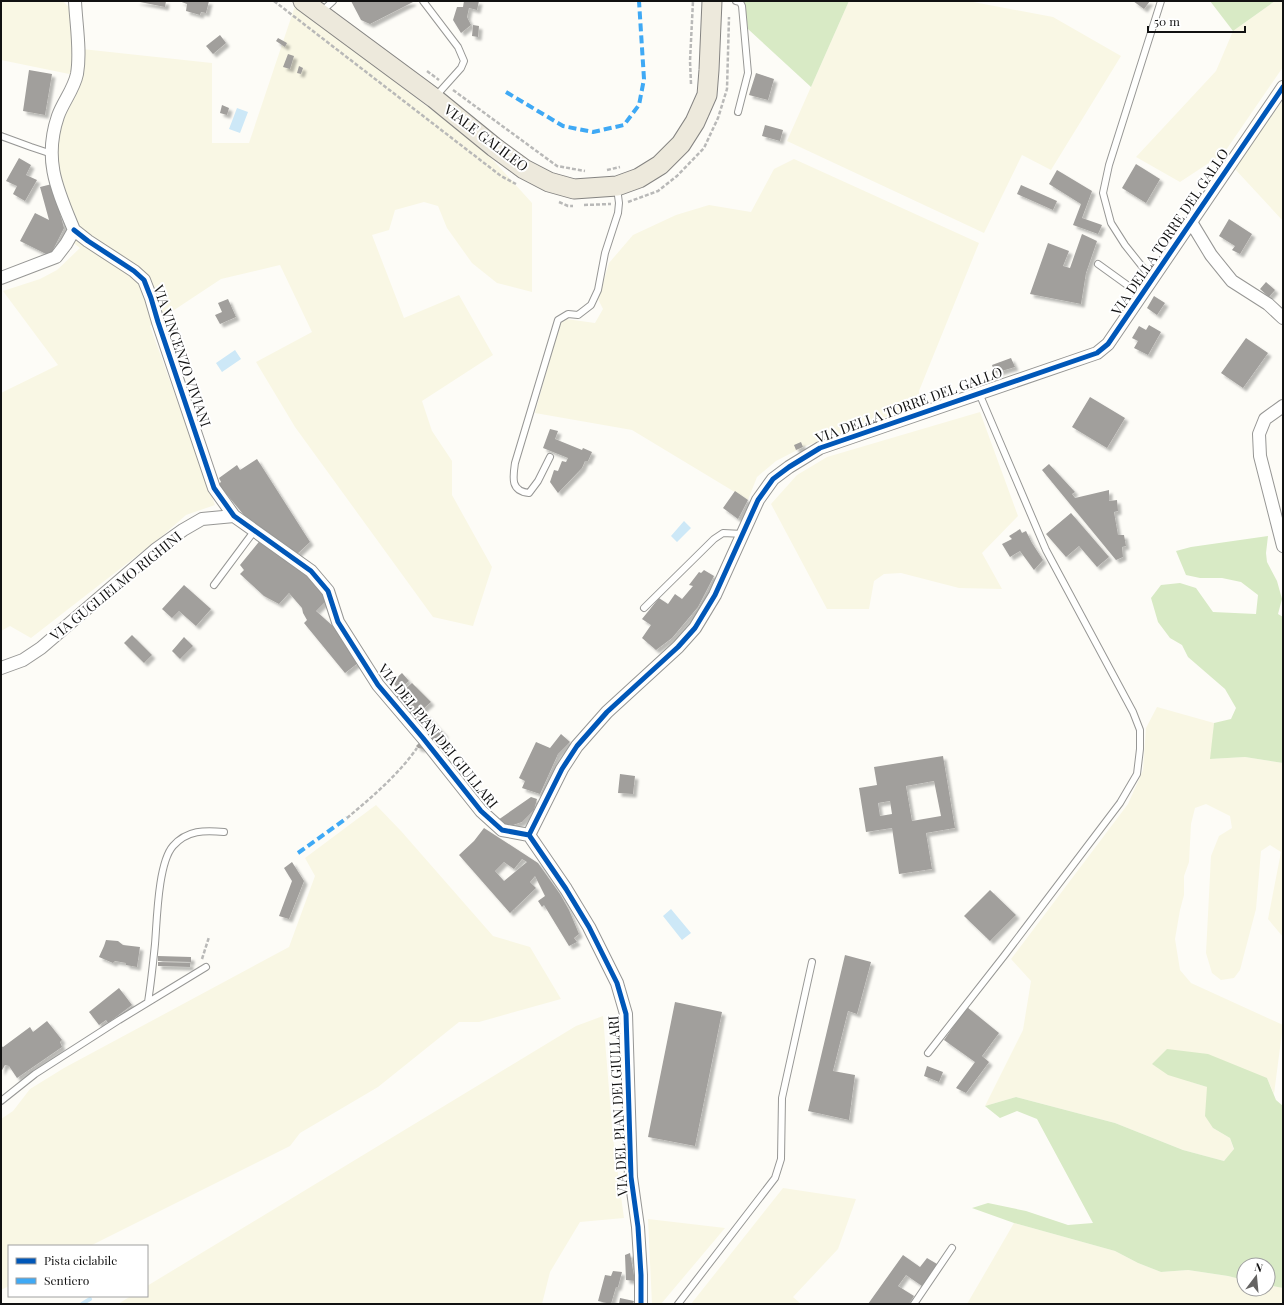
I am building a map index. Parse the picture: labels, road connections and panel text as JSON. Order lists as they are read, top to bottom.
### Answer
{
  "streets": {
    "main road": ["VIALE GALILEO"],
    "street": [
      "VIA DELLA TORRE DEL GALLO",
      "VIA VINCENZO VIVIANI",
      "VIA GUGLIELMO RIGHINI",
      "VIA DEL PIAN DEI GIULLARI"
    ]
  },
  "crossings": [
    ["VIA DELLA TORRE DEL GALLO", "VIA DEL PIAN DEI GIULLARI"],
    ["VIA VINCENZO VIVIANI", "VIA GUGLIELMO RIGHINI"],
    ["VIA VINCENZO VIVIANI", "VIA DEL PIAN DEI GIULLARI"],
    ["VIA GUGLIELMO RIGHINI", "VIA DEL PIAN DEI GIULLARI"]
  ],
  "legend": ["Pista ciclabile", "Sentiero"],
  "scale_bar": "50 m",
  "north": "top"
}
